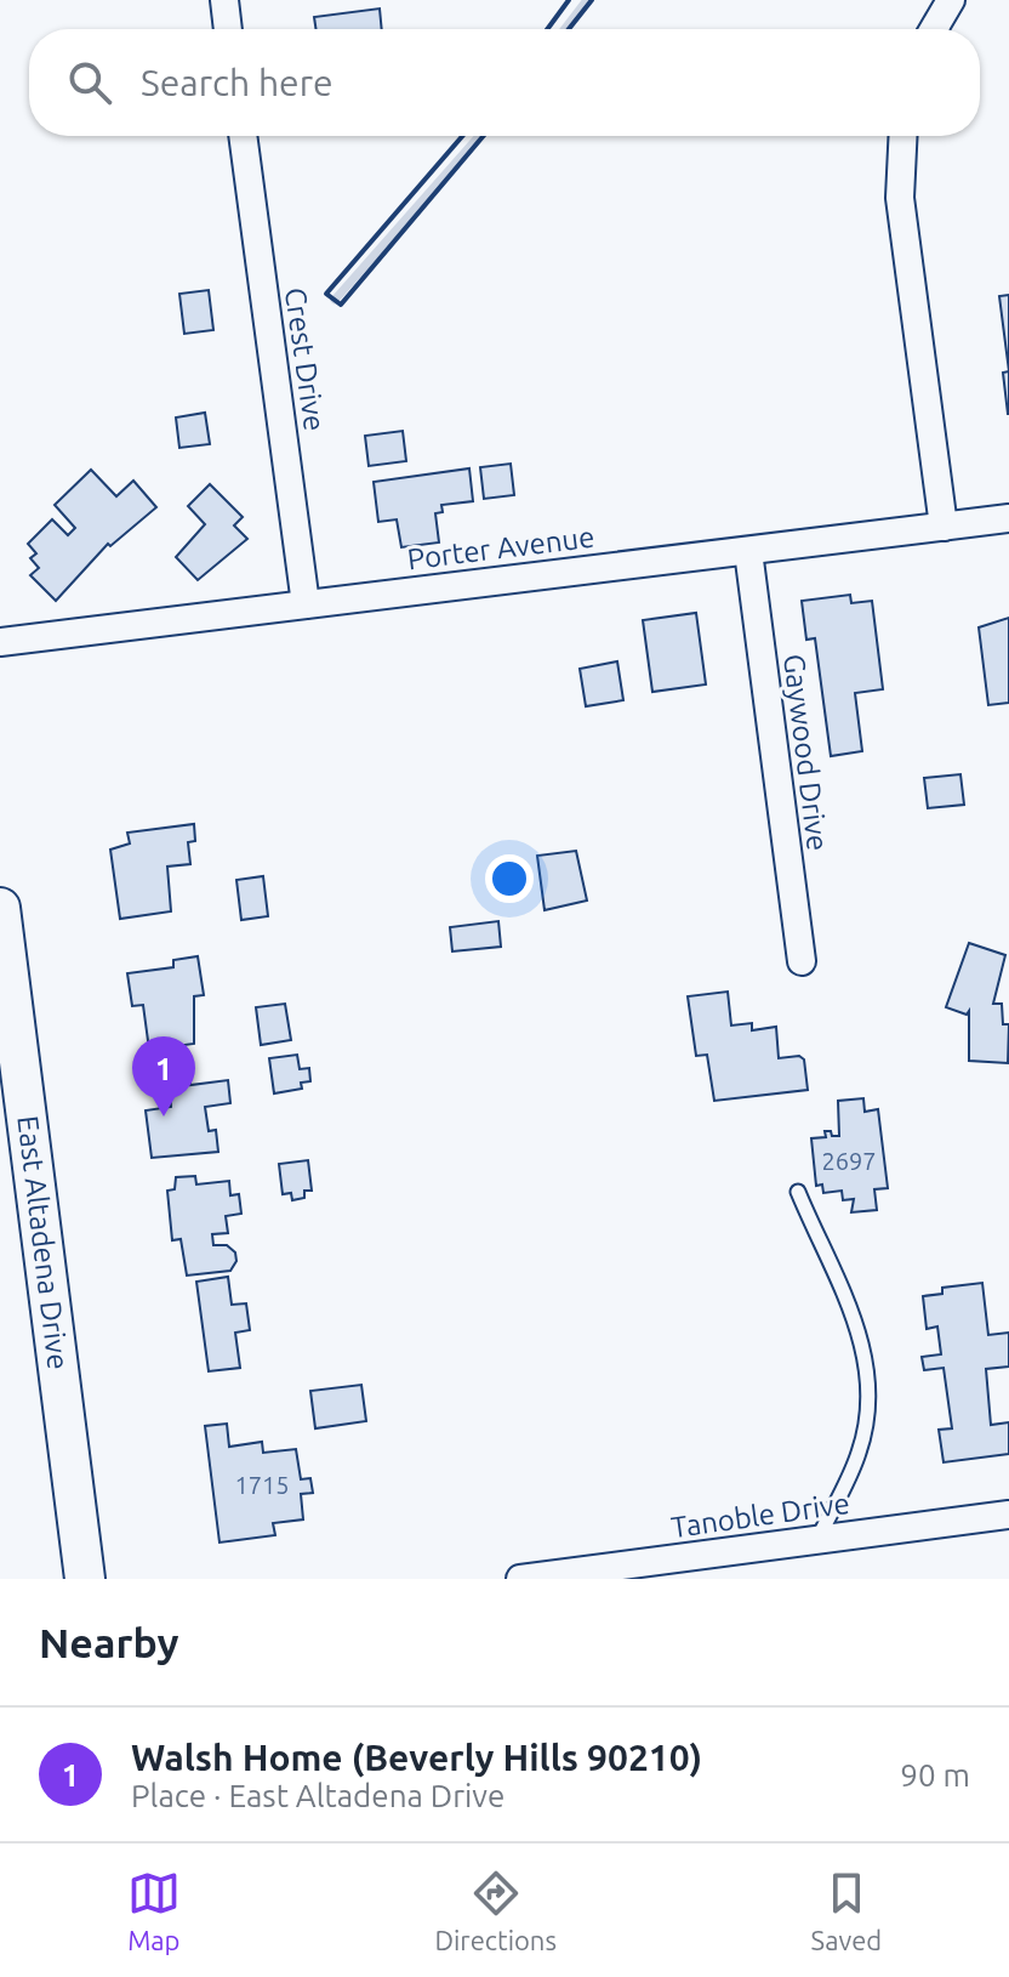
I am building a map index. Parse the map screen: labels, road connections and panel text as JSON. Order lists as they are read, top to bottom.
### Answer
{
  "streets": {
    "main road": ["East Altadena Drive"],
    "street": [
      "Crest Drive",
      "Porter Avenue",
      "Gaywood Drive",
      "Tanoble Drive"
    ]
  },
  "crossings": [
    ["Crest Drive", "Porter Avenue"],
    ["Porter Avenue", "Gaywood Drive"]
  ],
  "house_numbers": ["2697", "1715"],
  "page": {
    "search": "Search here",
    "pins": "1",
    "heading": "Nearby",
    "list": [
      {
        "mark": "1",
        "name": "Walsh Home (Beverly Hills 90210)",
        "note": "Place · East Altadena Drive",
        "value": "90 m"
      }
    ],
    "nav": ["Map", "Directions", "Saved"]
  }
}
